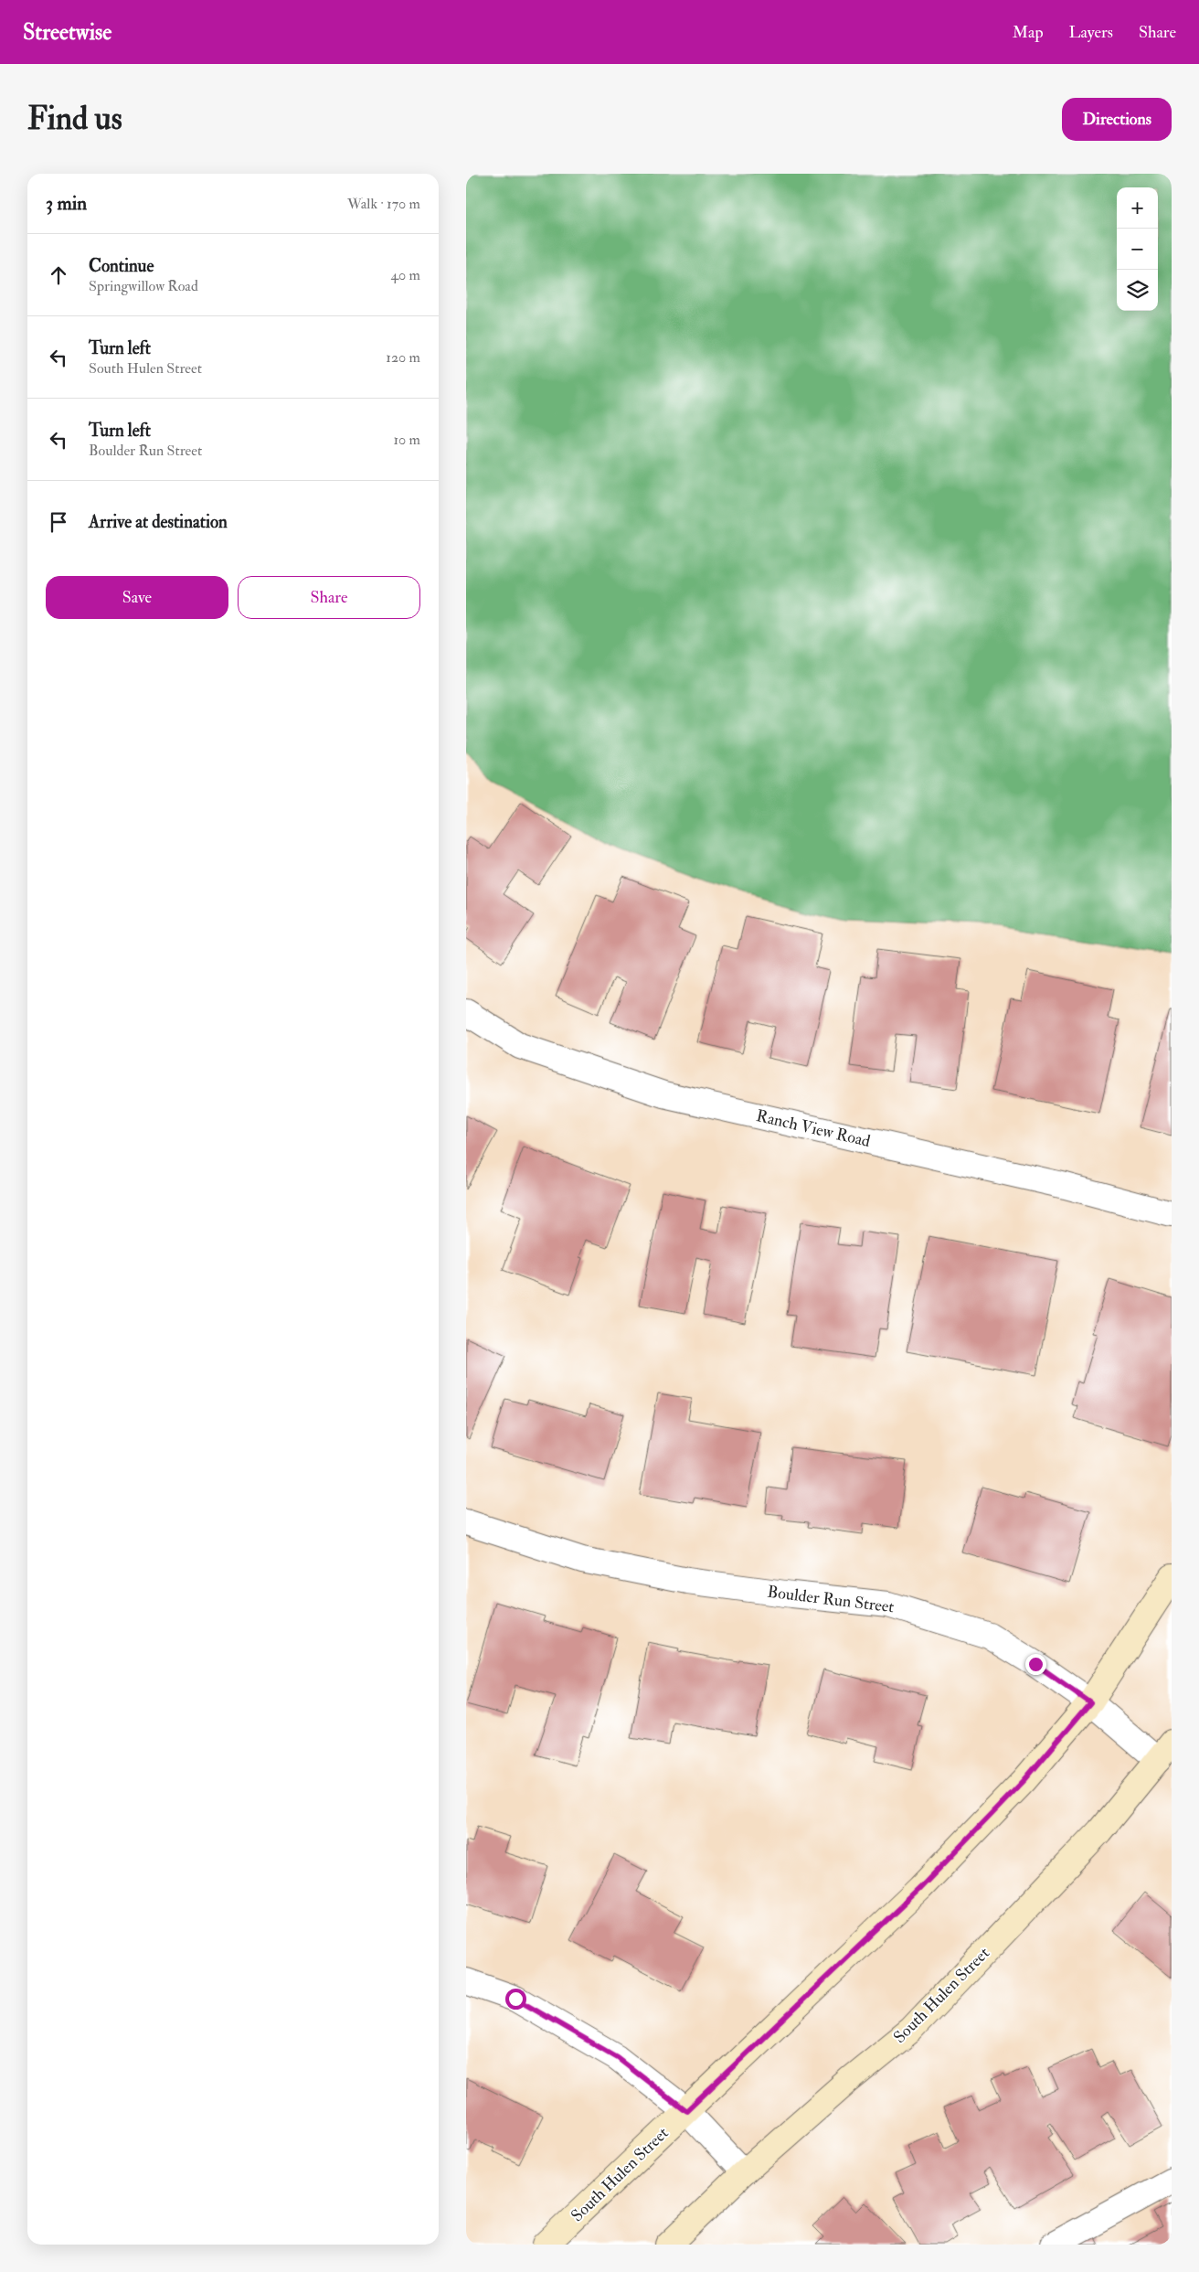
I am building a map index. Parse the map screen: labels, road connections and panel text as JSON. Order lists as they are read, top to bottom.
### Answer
{
  "streets": {
    "main road": ["South Hulen Street"],
    "street": ["Ranch View Road", "Boulder Run Street"]
  },
  "crossings": [
    ["Boulder Run Street", "South Hulen Street"]
  ],
  "page": {
    "header": "Streetwise",
    "nav": ["Map", "Layers", "Share"],
    "buttons": [
      "Directions",
      ["Save", "Share"]
    ],
    "title": "Find us",
    "heading": ["3 min", "Walk · 170 m"],
    "map_buttons": ["+", "−"],
    "list": [
      ["Continue", "Springwillow Road", "40 m"],
      ["Turn left", "South Hulen Street", "120 m"],
      ["Turn left", "Boulder Run Street", "10 m"],
      "Arrive at destination"
    ]
  }
}
